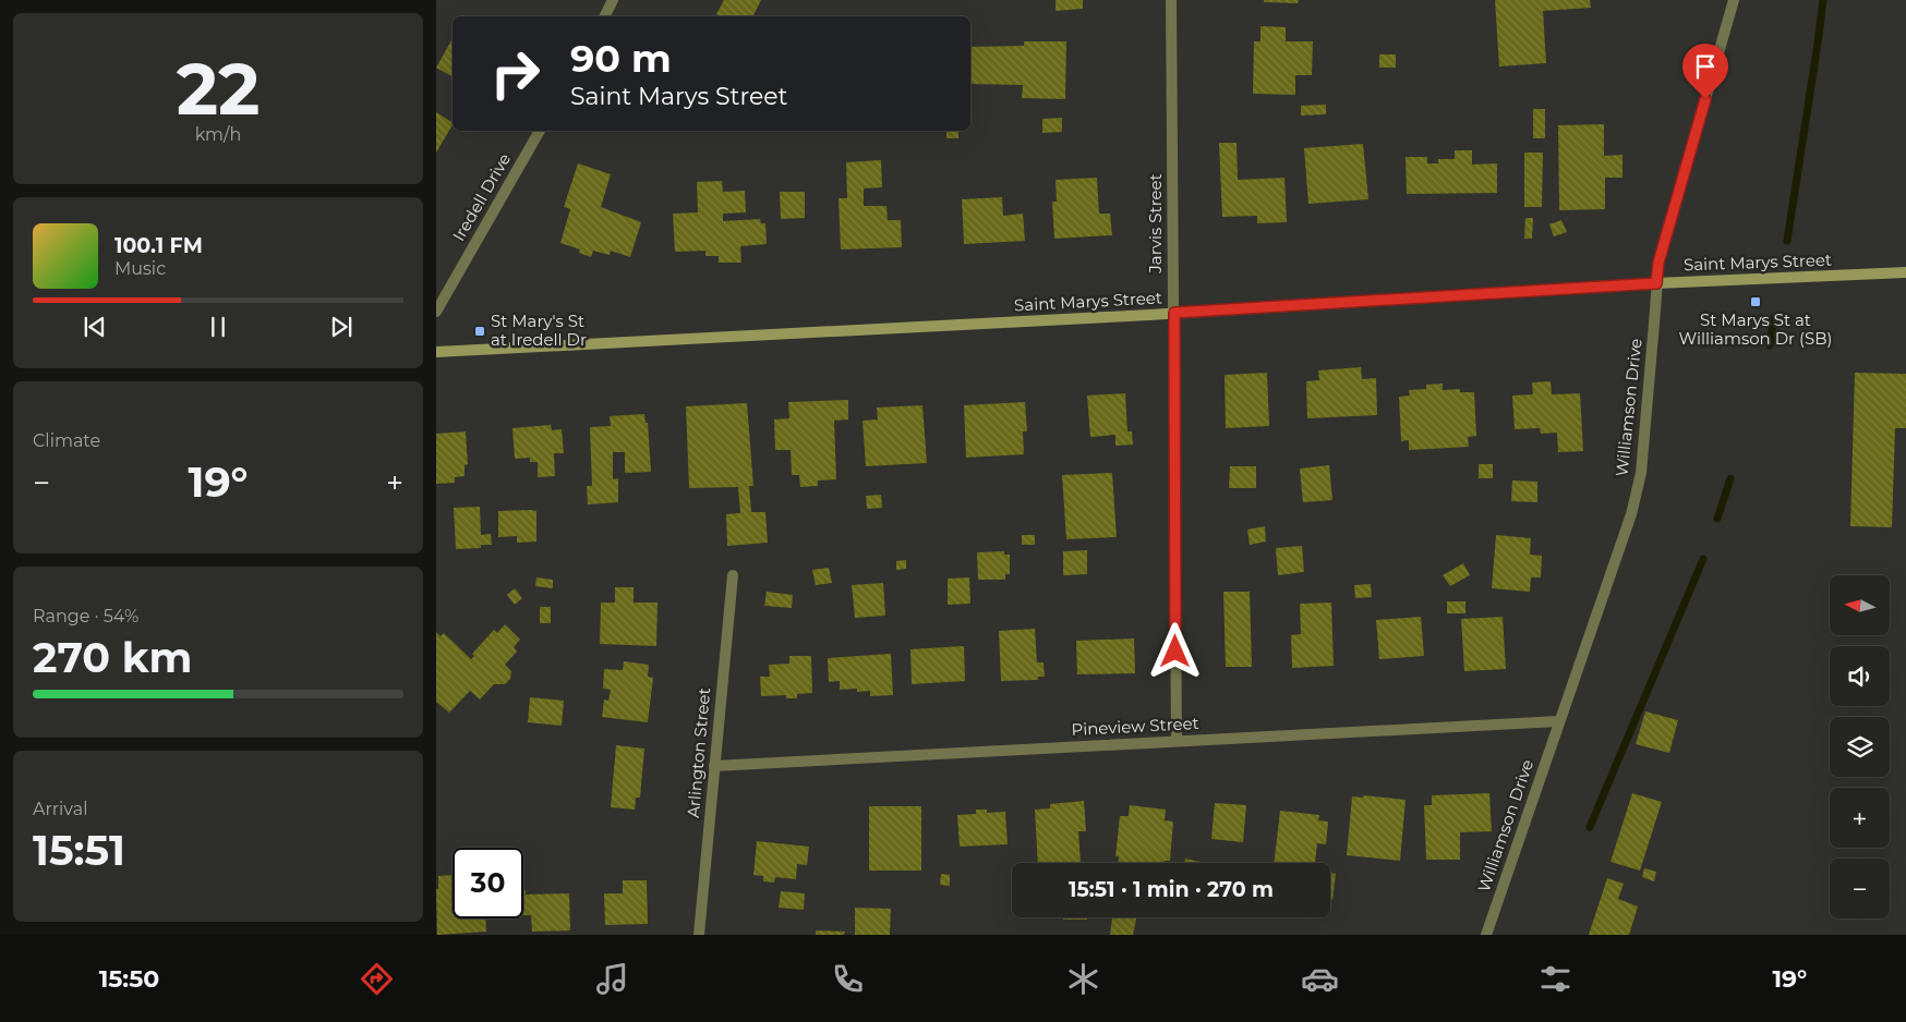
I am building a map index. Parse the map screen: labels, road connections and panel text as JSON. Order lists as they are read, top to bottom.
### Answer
{
  "streets": {
    "main road": ["Saint Marys Street"],
    "street": [
      "Iredell Drive",
      "Jarvis Street",
      "Williamson Drive",
      "Pineview Street",
      "Arlington Street"
    ]
  },
  "crossings": [
    ["Jarvis Street", "Saint Marys Street"],
    ["Jarvis Street", "Pineview Street"],
    ["Saint Marys Street", "Williamson Drive"],
    ["Williamson Drive", "Pineview Street"],
    ["Pineview Street", "Arlington Street"]
  ],
  "places": {
    "transit": ["St Marys St at Williamson Dr (SB)", "St Mary's St at Iredell Dr"]
  },
  "north": "left",
  "page": {
    "tile": [
      ["22", "km/h"],
      "Climate",
      ["Range · 54%", "270 km"],
      ["Arrival", "15:51"]
    ],
    "turn": ["90 m", "Saint Marys Street"],
    "song": ["100.1 FM", "Music"],
    "heat": ["−", "19°", "+"],
    "map_buttons": ["+", "−"],
    "limit": "30",
    "trip": "15:51 · 1 min · 270 m",
    "tabs": ["15:50", "19°"]
  }
}
